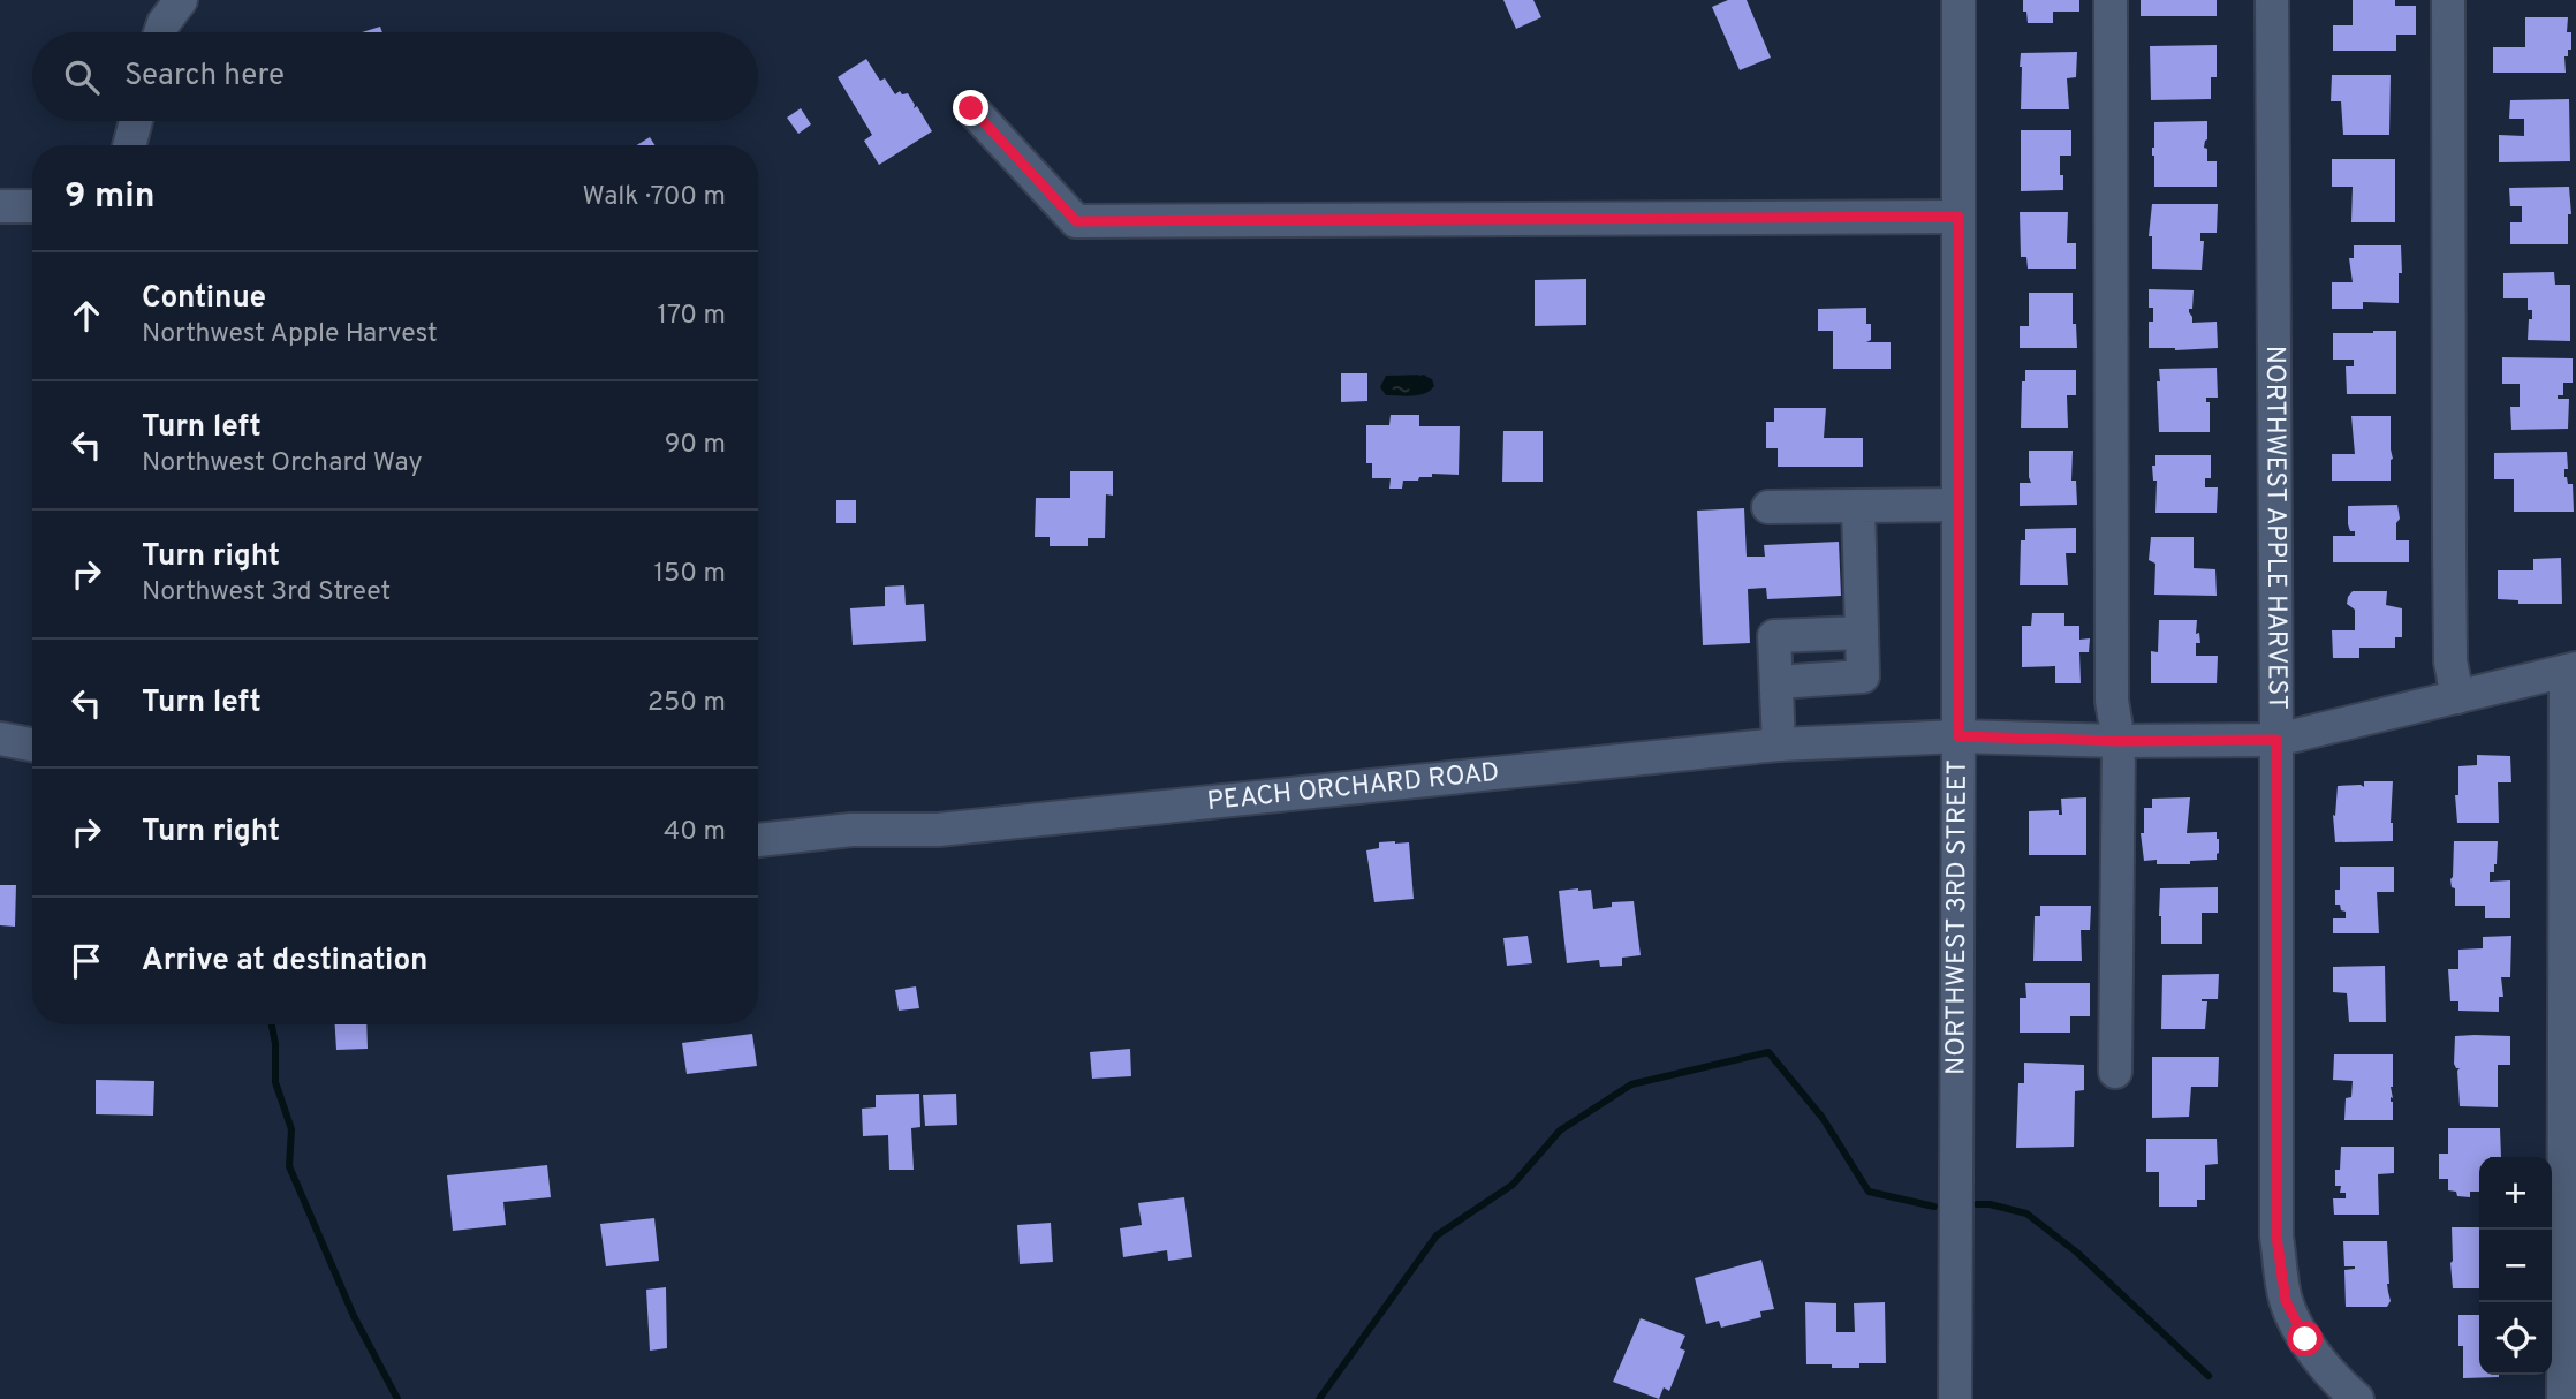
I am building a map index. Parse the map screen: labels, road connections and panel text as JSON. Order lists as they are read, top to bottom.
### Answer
{
  "streets": {
    "street": ["NORTHWEST APPLE HARVEST", "PEACH ORCHARD ROAD", "NORTHWEST 3RD STREET"]
  },
  "crossings": [
    ["NORTHWEST APPLE HARVEST", "PEACH ORCHARD ROAD"],
    ["PEACH ORCHARD ROAD", "NORTHWEST 3RD STREET"]
  ],
  "page": {
    "search": "Search here",
    "heading": ["9 min", "Walk · 700 m"],
    "list": [
      ["Continue", "Northwest Apple Harvest", "170 m"],
      ["Turn left", "Northwest Orchard Way", "90 m"],
      ["Turn right", "Northwest 3rd Street", "150 m"],
      ["Turn left", "250 m"],
      ["Turn right", "40 m"],
      "Arrive at destination"
    ],
    "map_buttons": ["+", "−"]
  }
}
